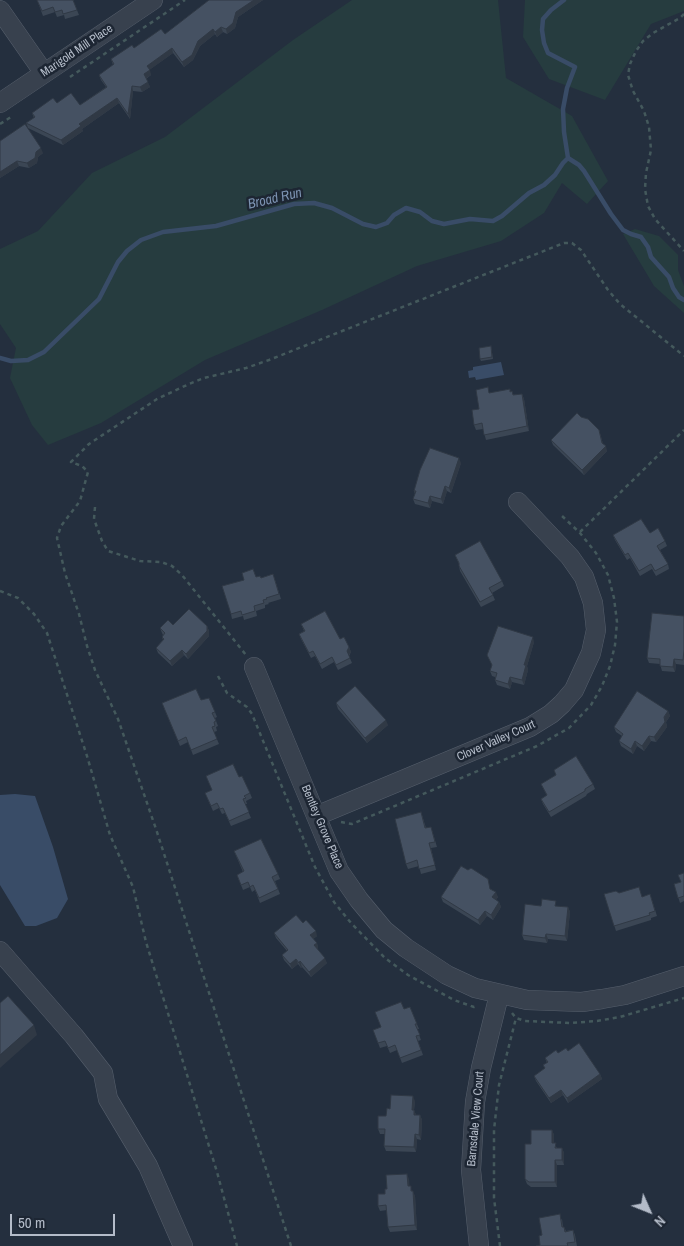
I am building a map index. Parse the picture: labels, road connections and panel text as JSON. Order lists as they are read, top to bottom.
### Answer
{
  "streets": {
    "street": [
      "Marigold Mill Place",
      "Clover Valley Court",
      "Bentley Grove Place",
      "Barnsdale View Court"
    ]
  },
  "crossings": [
    ["Clover Valley Court", "Bentley Grove Place"],
    ["Bentley Grove Place", "Barnsdale View Court"]
  ],
  "water": ["Broad Run"],
  "scale_bar": "50 m",
  "north": "bottom right"
}
